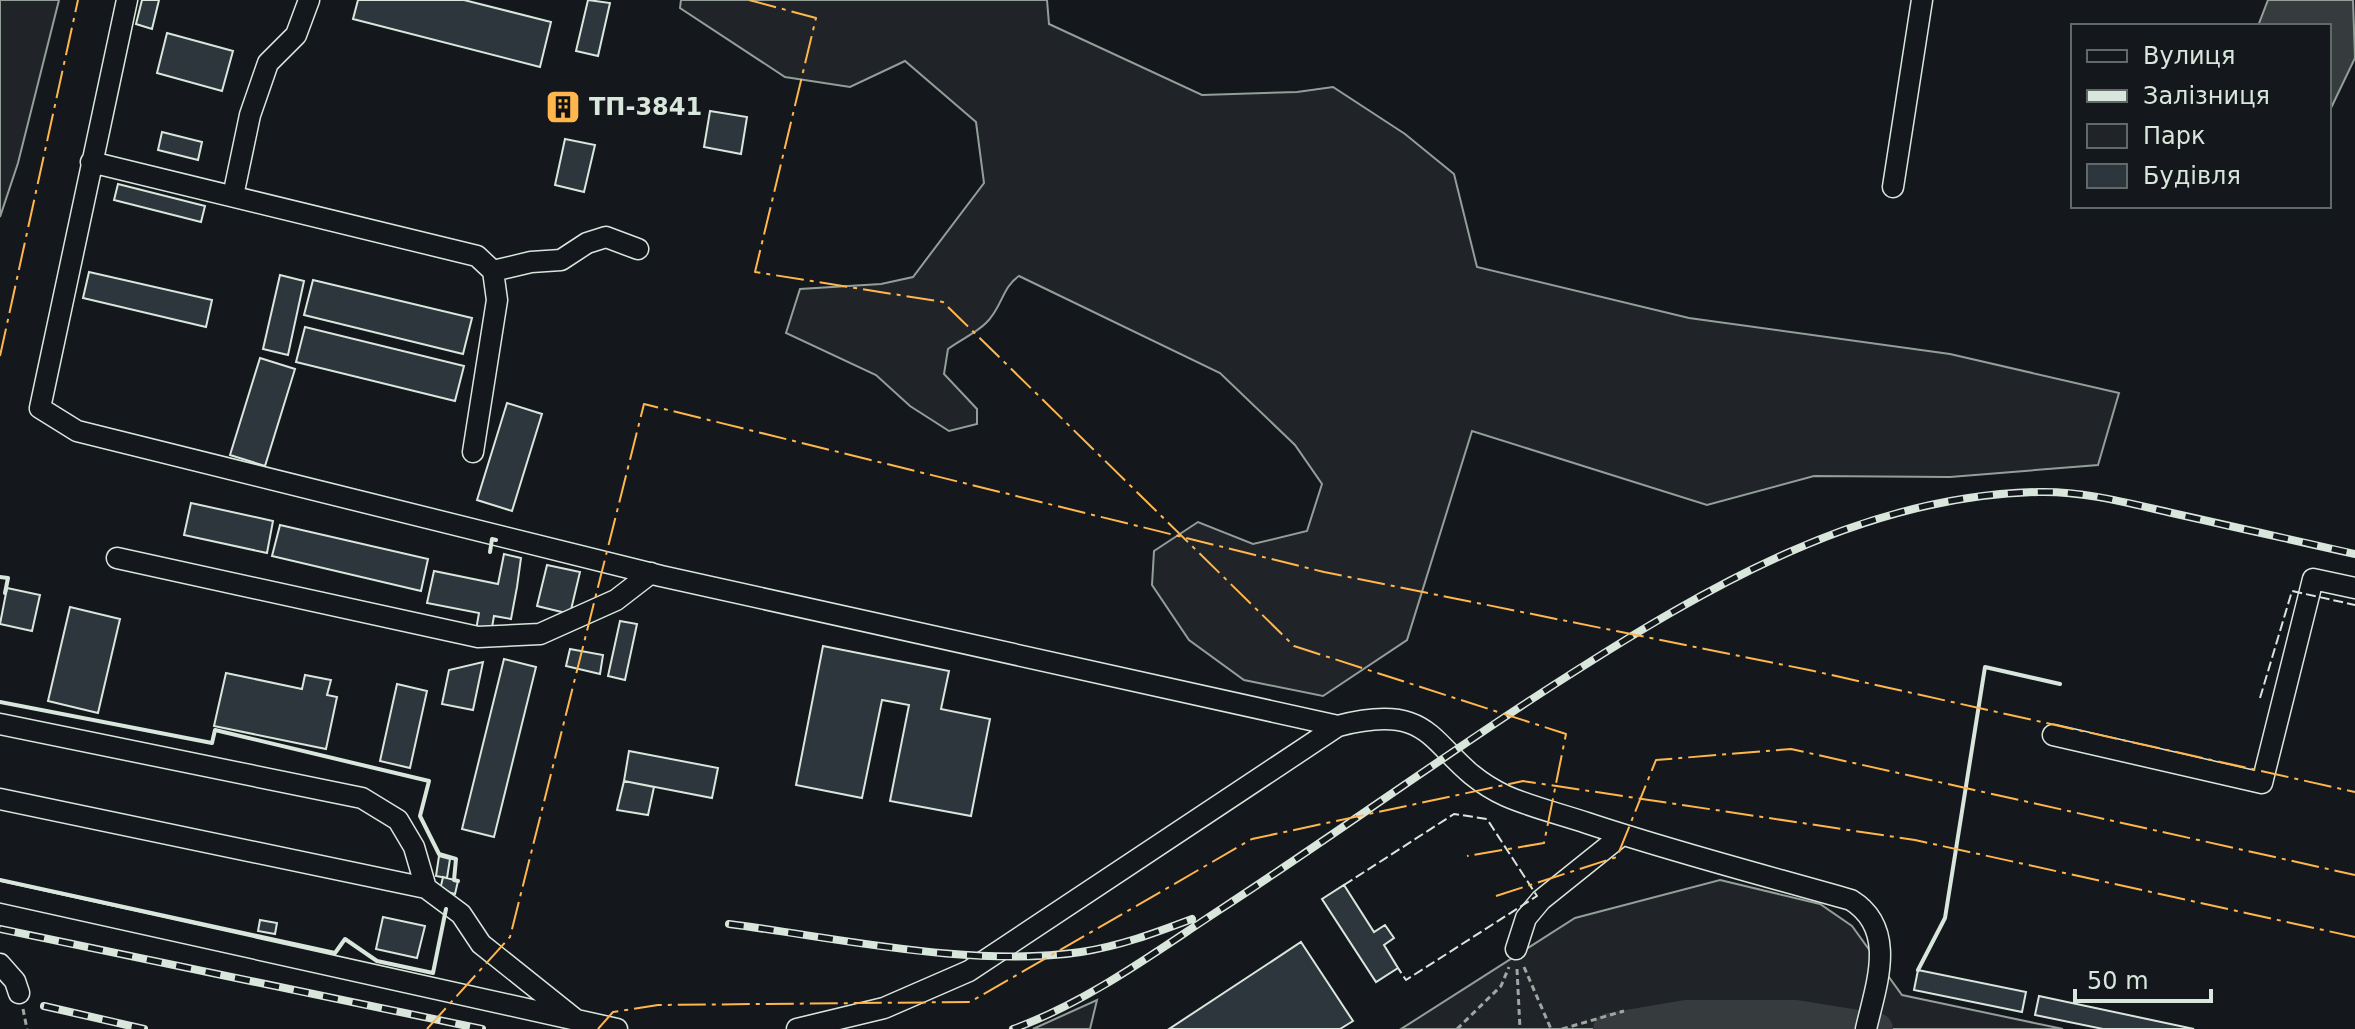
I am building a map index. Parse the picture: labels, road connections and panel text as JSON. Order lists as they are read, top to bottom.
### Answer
{
  "places": {
    "building": ["ТП-3841"]
  },
  "legend": [
    "Вулиця",
    "Залізниця",
    "Парк",
    "Будівля"
  ],
  "scale_bar": "50 m"
}
